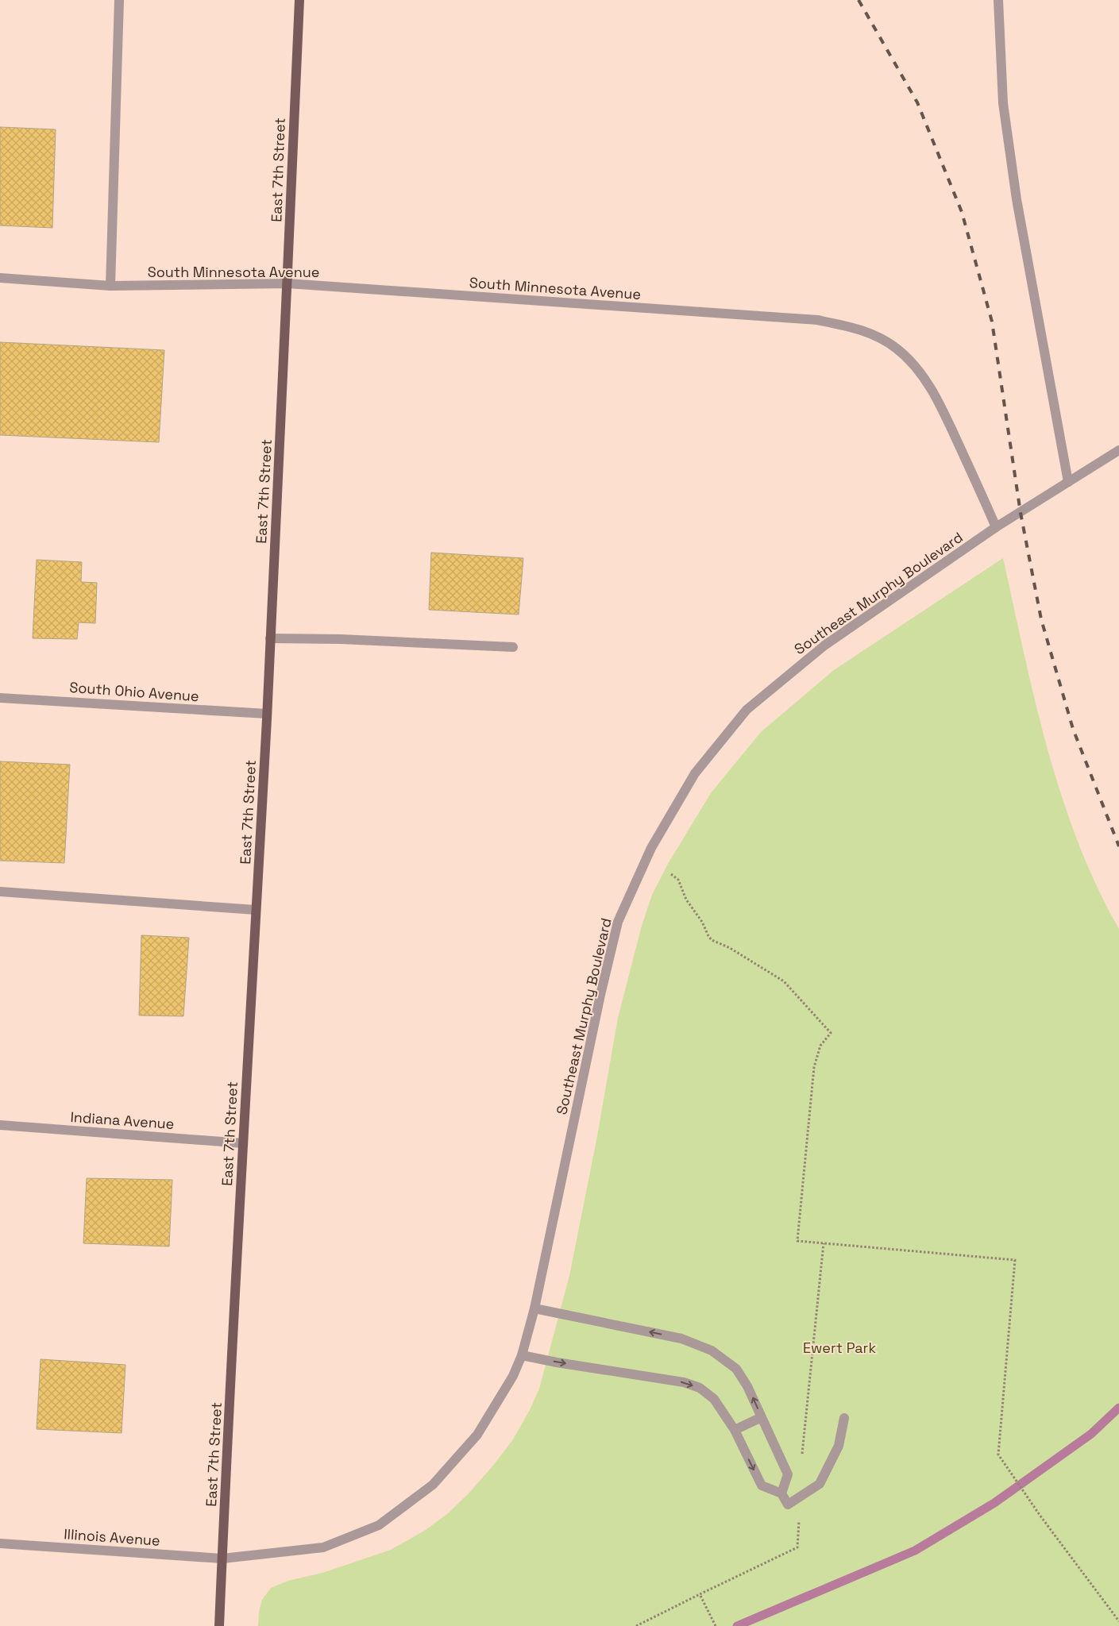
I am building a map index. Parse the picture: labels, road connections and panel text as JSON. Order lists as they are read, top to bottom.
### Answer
{
  "streets": {
    "main road": ["East 7th Street"],
    "street": [
      "South Minnesota Avenue",
      "Southeast Murphy Boulevard",
      "South Ohio Avenue",
      "Indiana Avenue",
      "Illinois Avenue"
    ]
  },
  "crossings": [
    ["East 7th Street", "South Minnesota Avenue"],
    ["East 7th Street", "Southeast Murphy Boulevard"],
    ["East 7th Street", "South Ohio Avenue"],
    ["East 7th Street", "Indiana Avenue"],
    ["East 7th Street", "Illinois Avenue"],
    ["South Minnesota Avenue", "Southeast Murphy Boulevard"],
    ["Southeast Murphy Boulevard", "Illinois Avenue"]
  ],
  "parks": ["Ewert Park"]
}
